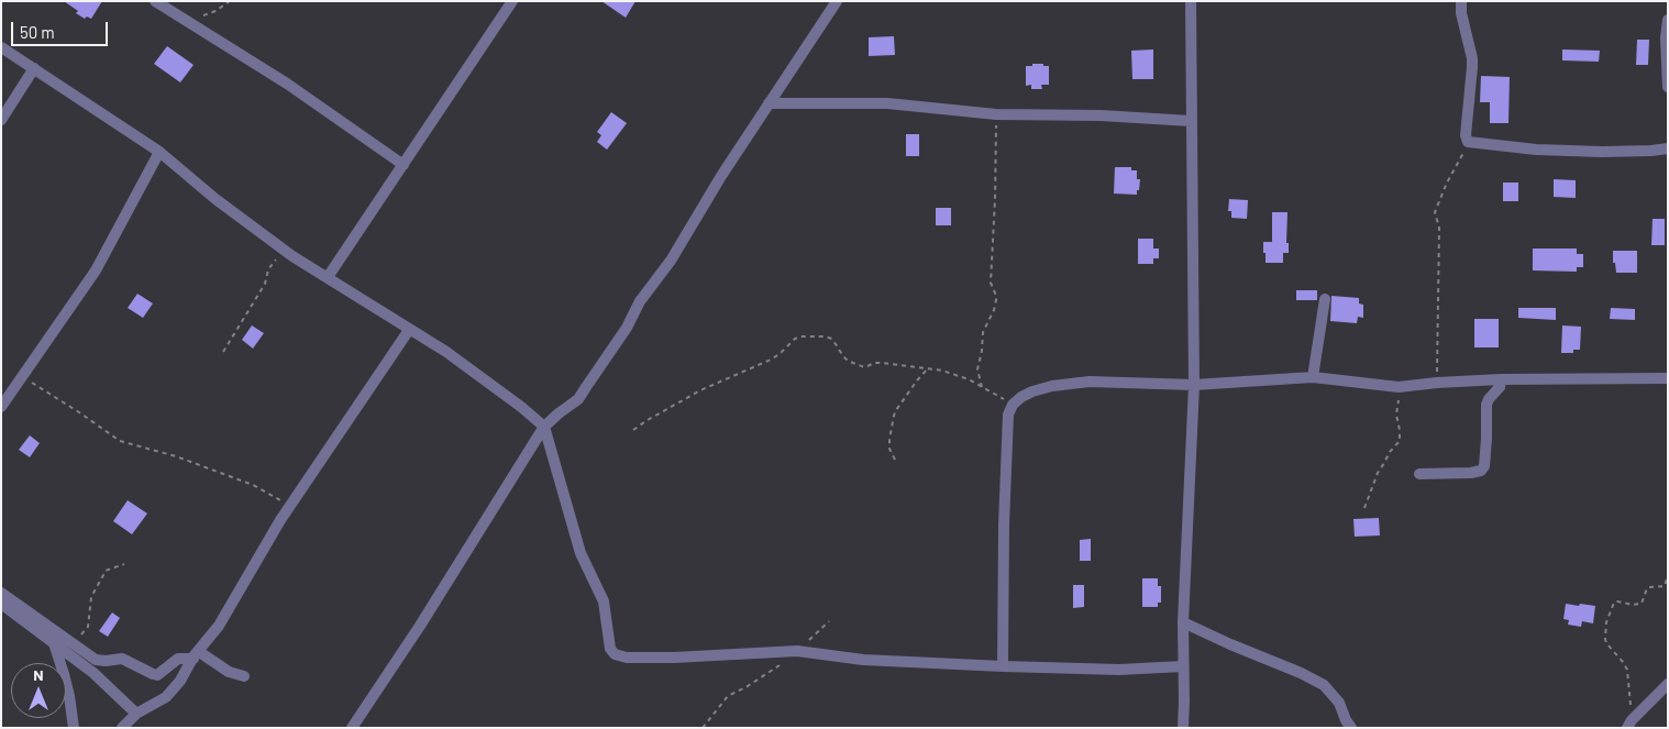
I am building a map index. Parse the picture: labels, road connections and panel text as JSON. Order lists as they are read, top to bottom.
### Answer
{
  "scale_bar": "50 m",
  "north": "top"
}
